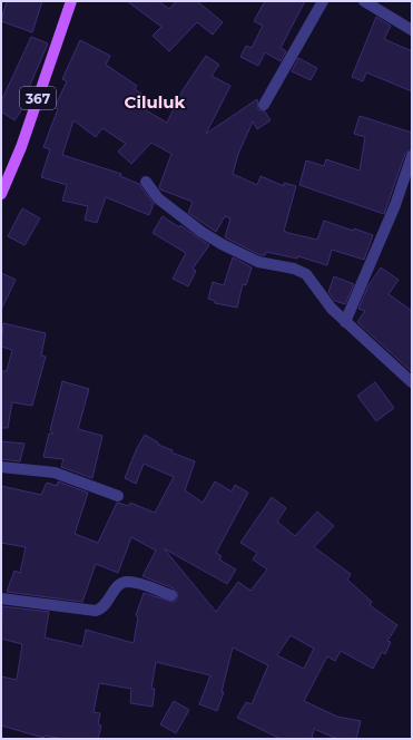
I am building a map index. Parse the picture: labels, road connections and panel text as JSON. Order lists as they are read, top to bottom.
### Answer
{
  "streets": {
    "main road": ["367"]
  },
  "districts": ["Ciluluk"]
}
